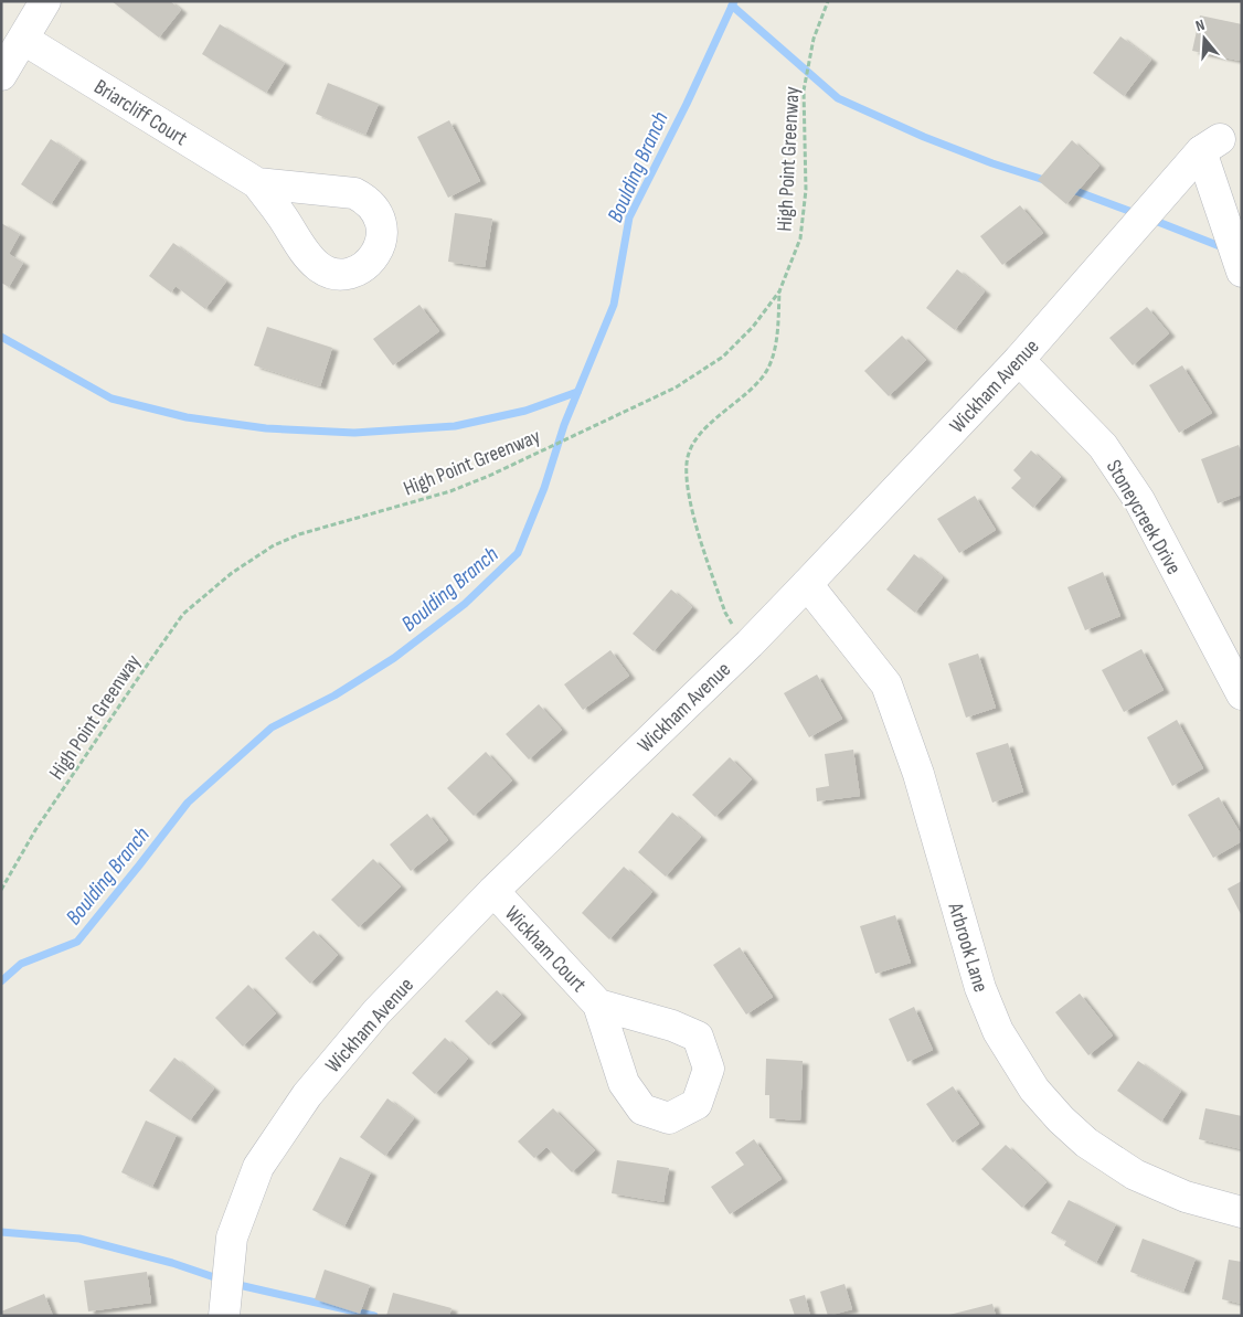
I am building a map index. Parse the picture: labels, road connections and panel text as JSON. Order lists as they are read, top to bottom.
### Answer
{
  "streets": {
    "street": [
      "Briarcliff Court",
      "Wickham Avenue",
      "Stoneycreek Drive",
      "Arbrook Lane",
      "Wickham Court"
    ],
    "path": ["High Point Greenway"]
  },
  "crossings": [
    ["Wickham Avenue", "Stoneycreek Drive"],
    ["Wickham Avenue", "Arbrook Lane"],
    ["Wickham Avenue", "Wickham Court"]
  ],
  "water": ["Boulding Branch"],
  "north": "top"
}
